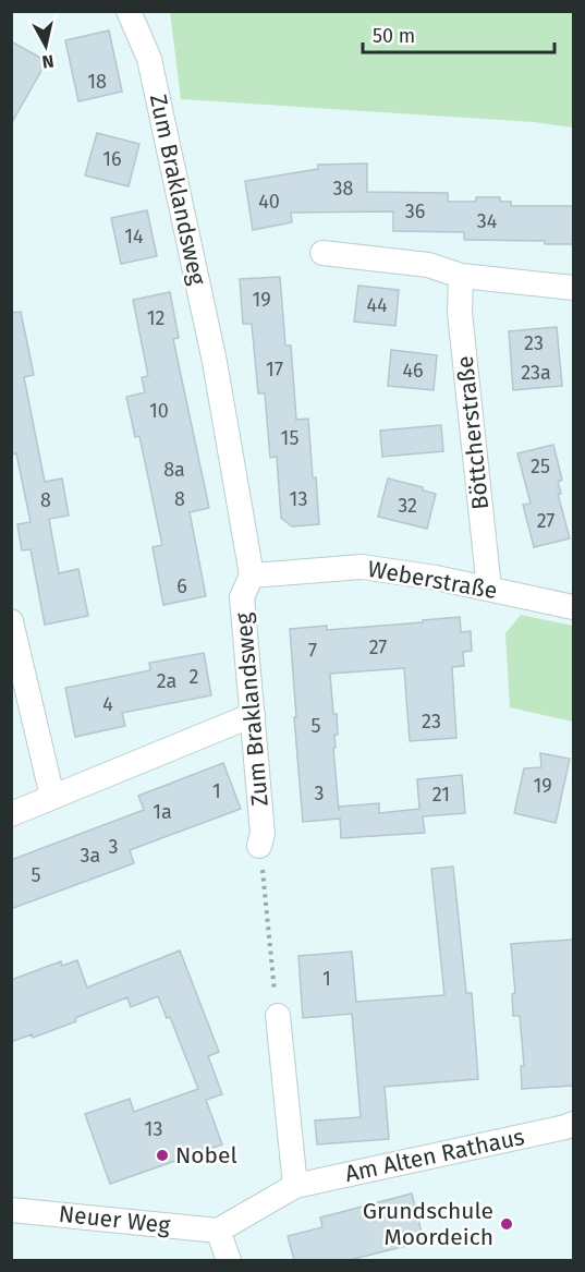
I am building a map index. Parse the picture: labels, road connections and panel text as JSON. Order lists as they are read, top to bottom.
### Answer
{
  "streets": {
    "street": [
      "Zum Braklandsweg",
      "Böttcherstraße",
      "Weberstraße",
      "Am Alten Rathaus",
      "Neuer Weg"
    ]
  },
  "crossings": [
    ["Zum Braklandsweg", "Weberstraße"],
    ["Böttcherstraße", "Weberstraße"]
  ],
  "places": ["Nobel", "Grundschule Moordeich"],
  "house_numbers": [
    "18",
    "16",
    "38",
    "40",
    "36",
    "34",
    "14",
    "19",
    "44",
    "12",
    "23",
    "17",
    "46",
    "23a",
    "10",
    "15",
    "25",
    "8a",
    "8",
    "13",
    "8",
    "32",
    "27",
    "6",
    "27",
    "7",
    "2",
    "2a",
    "4",
    "23",
    "5",
    "19",
    "1",
    "3",
    "21",
    "1a",
    "3",
    "3a",
    "5",
    "1",
    "13"
  ],
  "scale_bar": "50 m",
  "north": "bottom"
}
